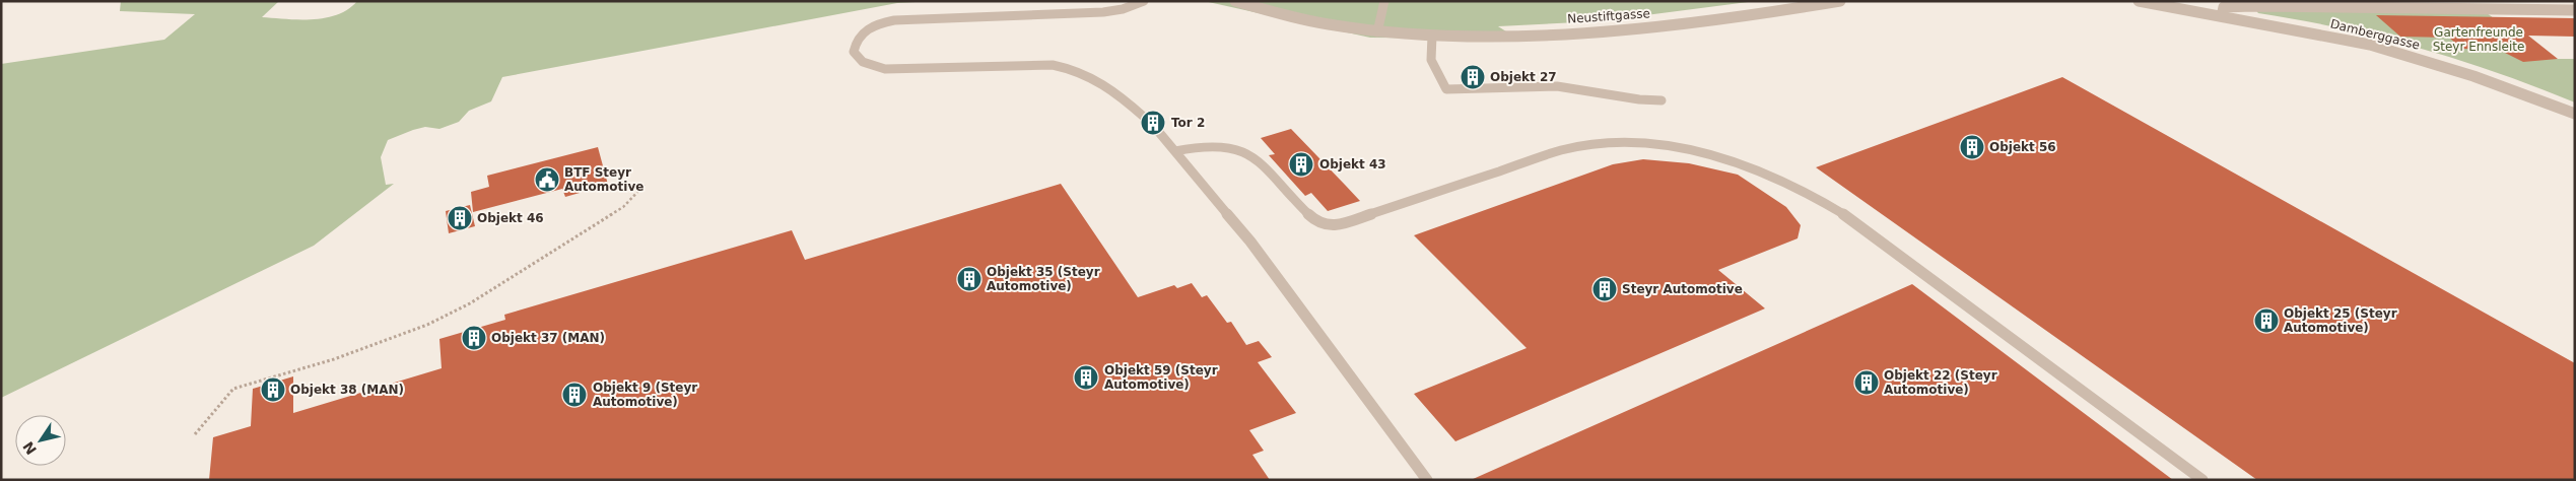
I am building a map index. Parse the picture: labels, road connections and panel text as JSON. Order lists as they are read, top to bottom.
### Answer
{
  "streets": {
    "street": ["Neustiftgasse", "Damberggasse"]
  },
  "parks": ["Gartenfreunde Steyr Ennsleite"],
  "places": {
    "building": [
      "Objekt 27",
      "Tor 2",
      "Objekt 56",
      "Objekt 43",
      "Objekt 46",
      "Objekt 35 (Steyr Automotive)",
      "Steyr Automotive",
      "Objekt 25 (Steyr Automotive)",
      "Objekt 37 (MAN)",
      "Objekt 59 (Steyr Automotive)",
      "Objekt 22 (Steyr Automotive)",
      "Objekt 38 (MAN)",
      "Objekt 9 (Steyr Automotive)"
    ],
    "public building": ["BTF Steyr Automotive"]
  },
  "north": "bottom left"
}
